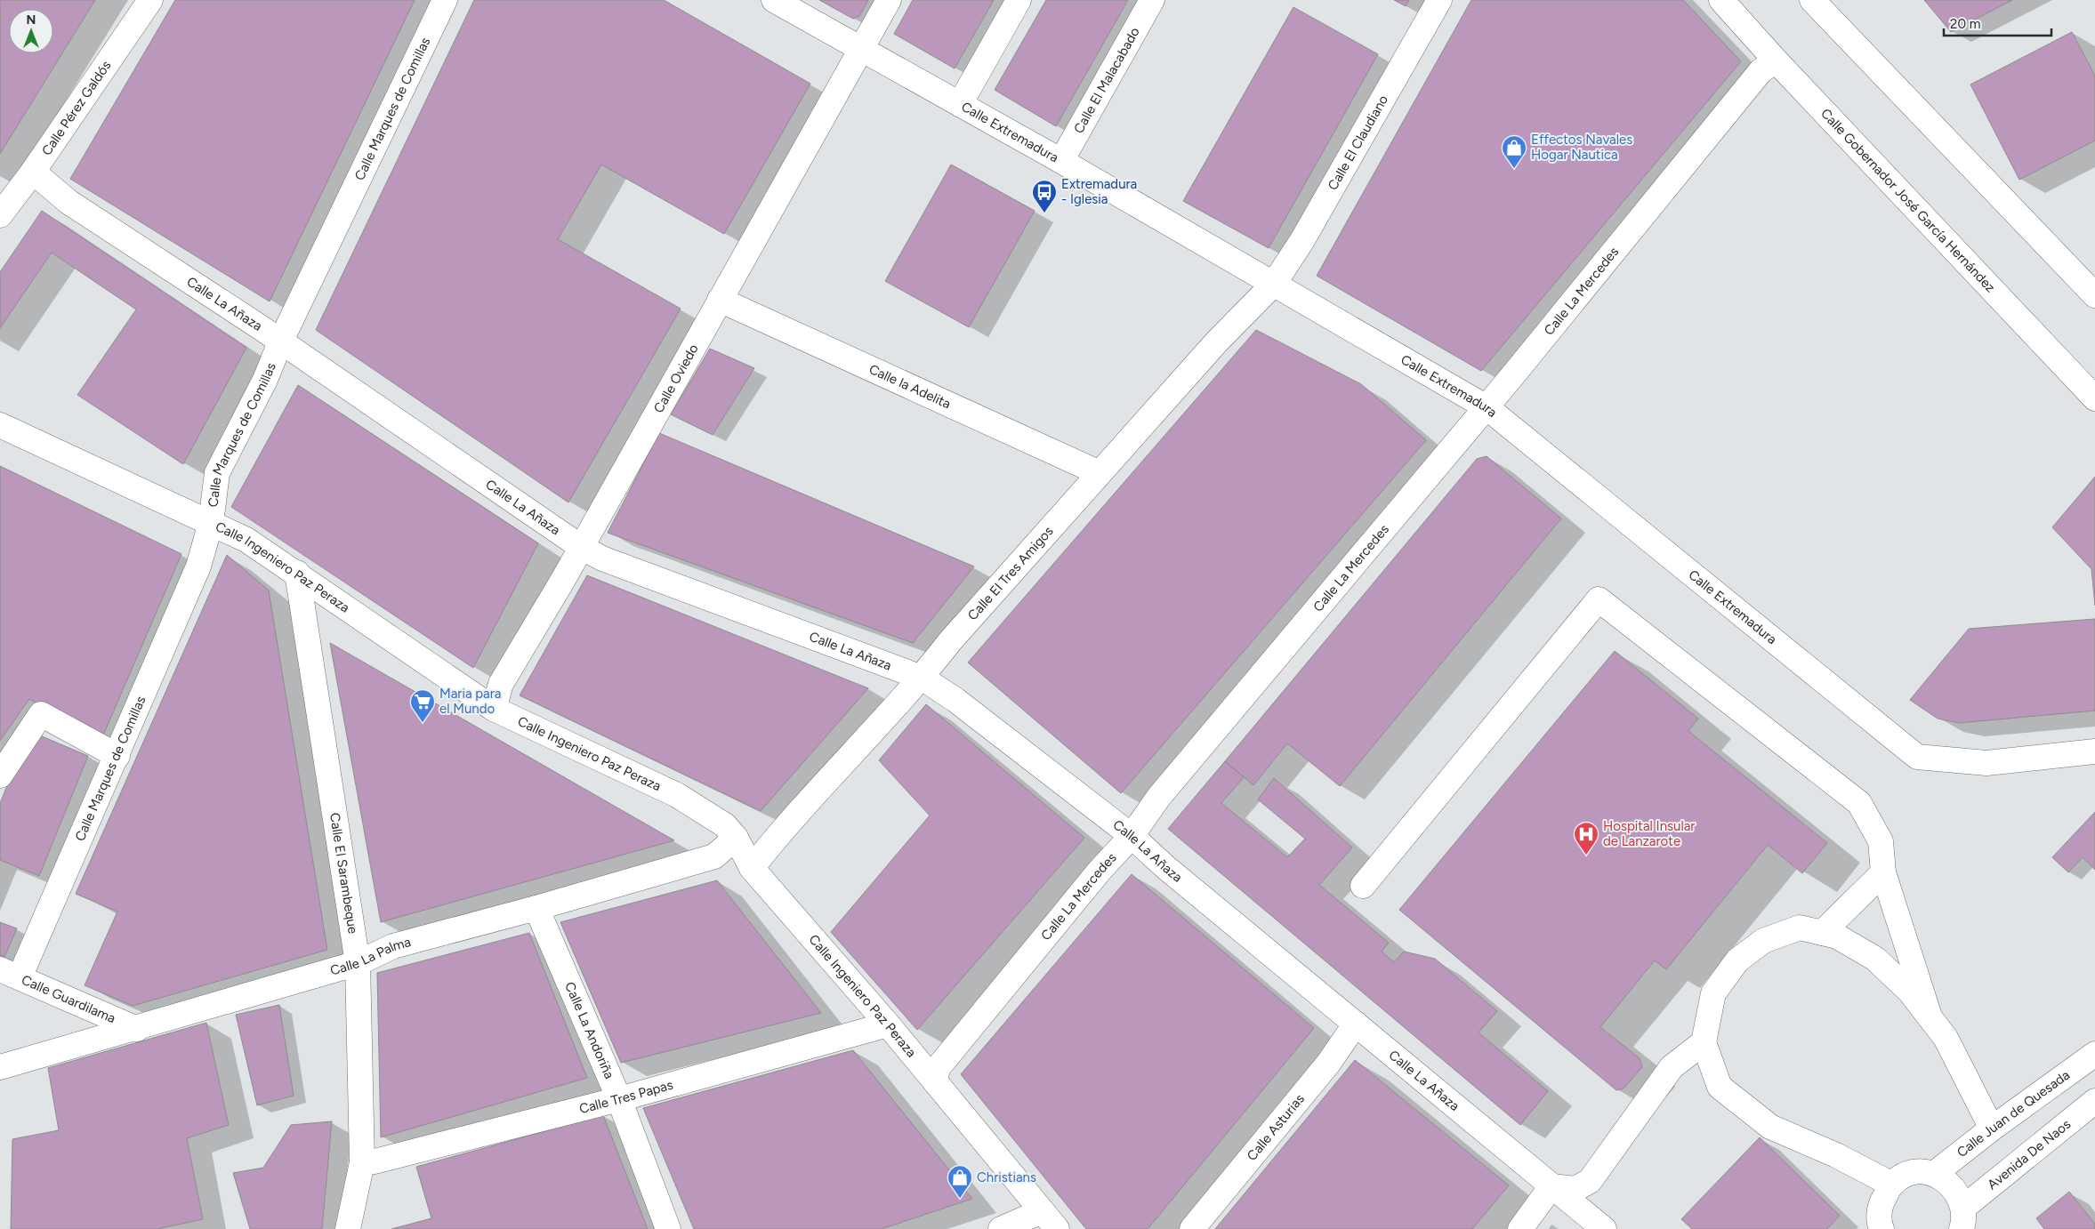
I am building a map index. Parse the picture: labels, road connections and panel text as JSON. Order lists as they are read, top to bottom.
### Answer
{
  "streets": {
    "street": [
      "Calle El Malacabado",
      "Calle Pérez Galdós",
      "Calle Marques de Comillas",
      "Calle Extremadura",
      "Calle El Claudiano",
      "Calle Gobernador José García Hernández",
      "Calle La Mercedes",
      "Calle La Añaza",
      "Calle Oviedo",
      "Calle la Adelita",
      "Calle Ingeniero Paz Peraza",
      "Calle El Tres Amigos",
      "Calle El Sarambeque",
      "Calle La Palma",
      "Calle Guardilama",
      "Calle La Andoriña",
      "Calle Tres Papas",
      "Calle Juan de Quesada",
      "Calle Asturias",
      "Avenida De Naos"
    ]
  },
  "crossings": [
    ["Calle El Malacabado", "Calle Extremadura"],
    ["Calle Pérez Galdós", "Calle La Añaza"],
    ["Calle Marques de Comillas", "Calle La Añaza"],
    ["Calle Marques de Comillas", "Calle Ingeniero Paz Peraza"],
    ["Calle Marques de Comillas", "Calle Guardilama"],
    ["Calle Extremadura", "Calle El Claudiano"],
    ["Calle Extremadura", "Calle La Mercedes"],
    ["Calle Extremadura", "Calle Oviedo"],
    ["Calle Extremadura", "Calle El Tres Amigos"],
    ["Calle El Claudiano", "Calle El Tres Amigos"],
    ["Calle Gobernador José García Hernández", "Calle La Mercedes"],
    ["Calle La Mercedes", "Calle La Añaza"],
    ["Calle La Mercedes", "Calle Ingeniero Paz Peraza"],
    ["Calle La Añaza", "Calle Oviedo"],
    ["Calle La Añaza", "Calle El Tres Amigos"],
    ["Calle La Añaza", "Calle Asturias"],
    ["Calle Oviedo", "Calle la Adelita"],
    ["Calle Oviedo", "Calle Ingeniero Paz Peraza"],
    ["Calle la Adelita", "Calle El Tres Amigos"],
    ["Calle Ingeniero Paz Peraza", "Calle El Tres Amigos"],
    ["Calle Ingeniero Paz Peraza", "Calle El Sarambeque"],
    ["Calle Ingeniero Paz Peraza", "Calle La Palma"],
    ["Calle Ingeniero Paz Peraza", "Calle Tres Papas"],
    ["Calle El Sarambeque", "Calle La Palma"],
    ["Calle El Sarambeque", "Calle Tres Papas"],
    ["Calle La Palma", "Calle Guardilama"],
    ["Calle La Palma", "Calle La Andoriña"],
    ["Calle La Andoriña", "Calle Tres Papas"]
  ],
  "places": {
    "shop": ["Effectos Navales Hogar Nautica", "Christians"],
    "bus stop": ["Extremadura - Iglesia"],
    "supermarket": ["Maria para el Mundo"],
    "hospital": ["Hospital Insular de Lanzarote"]
  },
  "scale_bar": "20 m",
  "north": "top"
}
